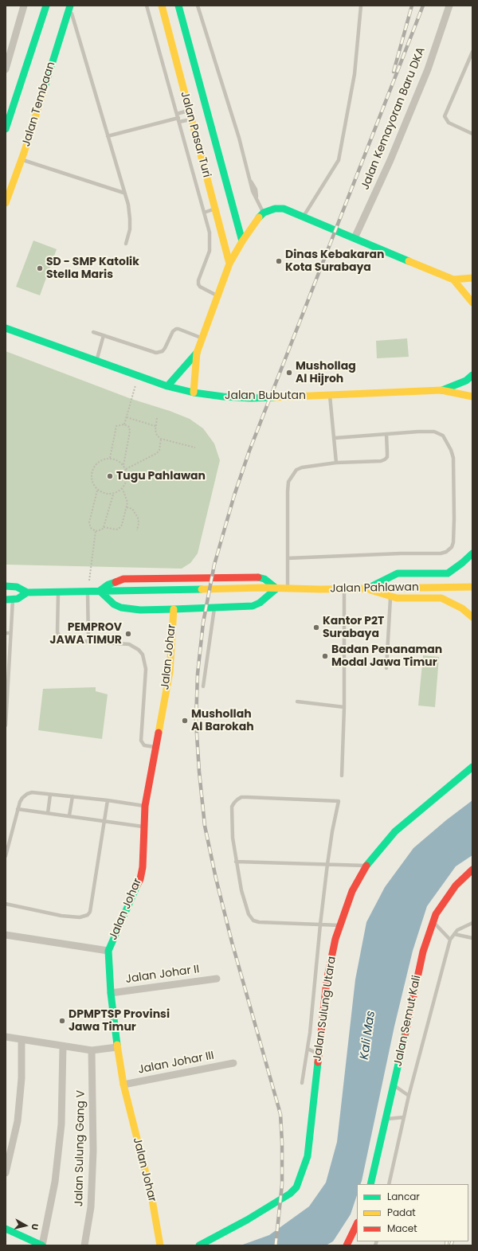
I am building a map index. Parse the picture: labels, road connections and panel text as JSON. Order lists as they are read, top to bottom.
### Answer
{
  "streets": {
    "street": [
      "Jalan Tembaan",
      "Jalan Kemayoran Baru DKA",
      "Jalan Pasar Turi",
      "Jalan Bubutan",
      "Jalan Pahlawan",
      "Jalan Johar",
      "Jalan Johar II",
      "Jalan Sulung Utara",
      "Jalan Semut Kali",
      "Jalan Johar III",
      "Jalan Sulung Gang V"
    ]
  },
  "crossings": [
    ["Jalan Johar", "Jalan Johar II"],
    ["Jalan Johar", "Jalan Johar III"]
  ],
  "water": ["Kali Mas"],
  "places": [
    "Dinas Kebakaran Kota Surabaya",
    "SD - SMP Katolik Stella Maris",
    "Mushollag Al Hijroh",
    "Tugu Pahlawan",
    "Kantor P2T Surabaya",
    "PEMPROV JAWA TIMUR",
    "Badan Penanaman Modal Jawa Timur",
    "Mushollah Al Barokah",
    "DPMPTSP Provinsi Jawa Timur"
  ],
  "legend": ["Lancar", "Padat", "Macet"],
  "north": "right"
}
